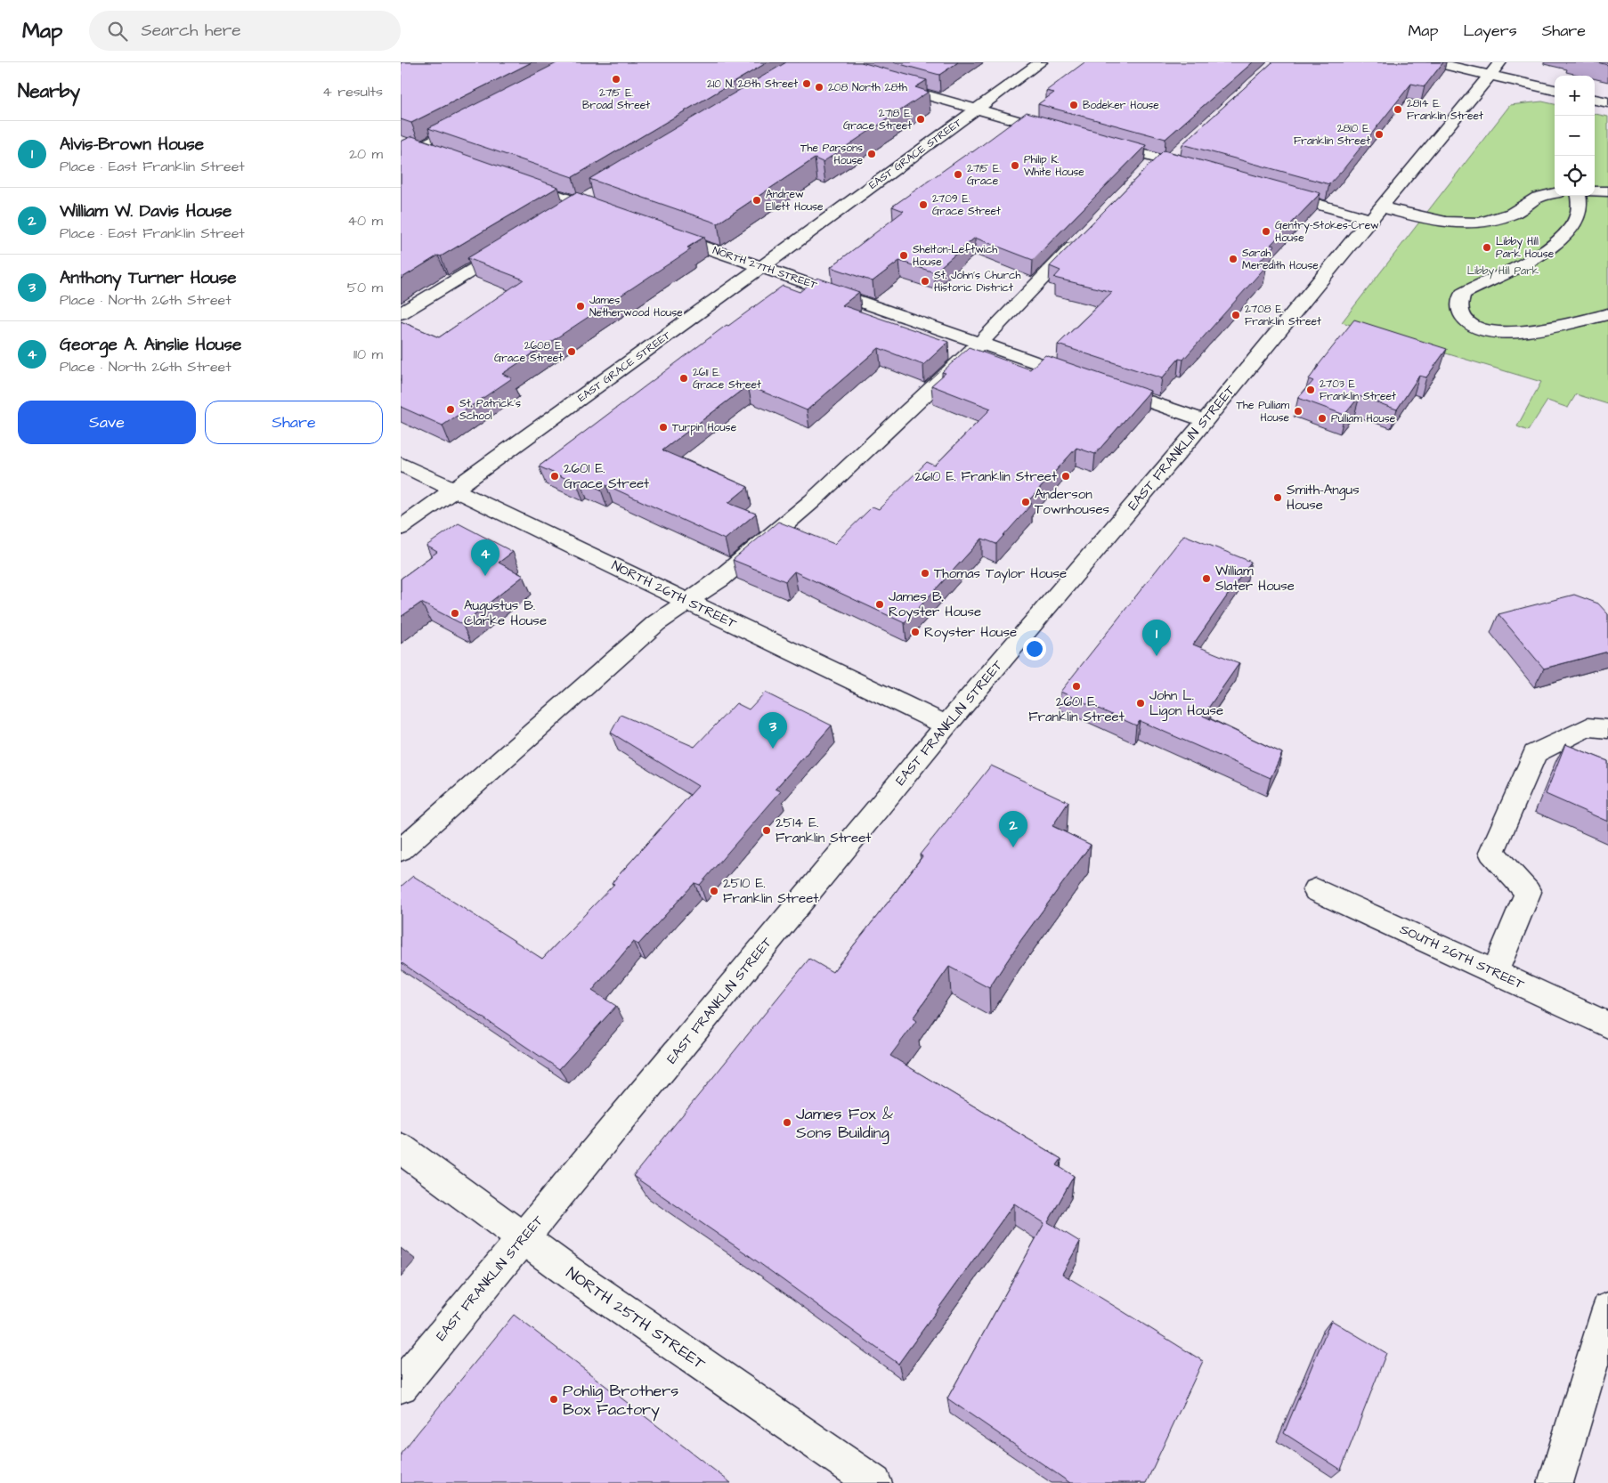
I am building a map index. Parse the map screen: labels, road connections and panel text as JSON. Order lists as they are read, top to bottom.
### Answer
{
  "streets": {
    "street": [
      "EAST GRACE STREET",
      "NORTH 27TH STREET",
      "EAST FRANKLIN STREET",
      "NORTH 26TH STREET",
      "SOUTH 26TH STREET",
      "NORTH 25TH STREET"
    ]
  },
  "crossings": [
    ["EAST GRACE STREET", "NORTH 27TH STREET"],
    ["EAST GRACE STREET", "NORTH 26TH STREET"],
    ["EAST FRANKLIN STREET", "NORTH 26TH STREET"],
    ["EAST FRANKLIN STREET", "NORTH 25TH STREET"]
  ],
  "parks": ["Libby Hill Park"],
  "places": [
    "2715 E. Broad Street",
    "210 N. 28th Street",
    "208 North 28th",
    "Bodeker House",
    "2814 E. Franklin Street",
    "2718 E. Grace Street",
    "2810 E. Franklin Street",
    "The Parsons House",
    "Philip K. White House",
    "2715 E. Grace",
    "Andrew Ellett House",
    "2709 E. Grace Street",
    "Gentry-Stokes-Crew House",
    "Libby Hill Park House",
    "Shelton-Leftwich House",
    "Sarah Meredith House",
    "St. John's Church Historic District",
    "James Netherwood House",
    "2708 E. Franklin Street",
    "2608 E. Grace Street",
    "2611 E. Grace Street",
    "2703 E Franklin Street",
    "St. Patrick's School",
    "The Pulliam House",
    "Pulliam House",
    "Turpin House",
    "2601 E. Grace Street",
    "2610 E. Franklin Street",
    "Smith-Angus House",
    "Anderson Townhouses",
    "Thomas Taylor House",
    "William Slater House",
    "James B. Royster House",
    "Augustus B. Clarke House",
    "Royster House",
    "2601 E. Franklin Street",
    "John L. Ligon House",
    "2514 E. Franklin Street",
    "2510 E. Franklin Street",
    "James Fox & Sons Building",
    "Pohlig Brothers Box Factory"
  ],
  "page": {
    "header": "Map",
    "search": "Search here",
    "nav": ["Map", "Layers", "Share"],
    "heading": ["Nearby", "4 results"],
    "map_buttons": ["+", "−"],
    "list": [
      {
        "mark": "1",
        "name": "Alvis-Brown House",
        "note": "Place · East Franklin Street",
        "value": "20 m"
      },
      {
        "mark": "2",
        "name": "William W. Davis House",
        "note": "Place · East Franklin Street",
        "value": "40 m"
      },
      {
        "mark": "3",
        "name": "Anthony Turner House",
        "note": "Place · North 26th Street",
        "value": "50 m"
      },
      {
        "mark": "4",
        "name": "George A. Ainslie House",
        "note": "Place · North 26th Street",
        "value": "110 m"
      }
    ],
    "buttons": ["Save", "Share"],
    "pins": [
      "4",
      "1",
      "3",
      "2"
    ]
  }
}
